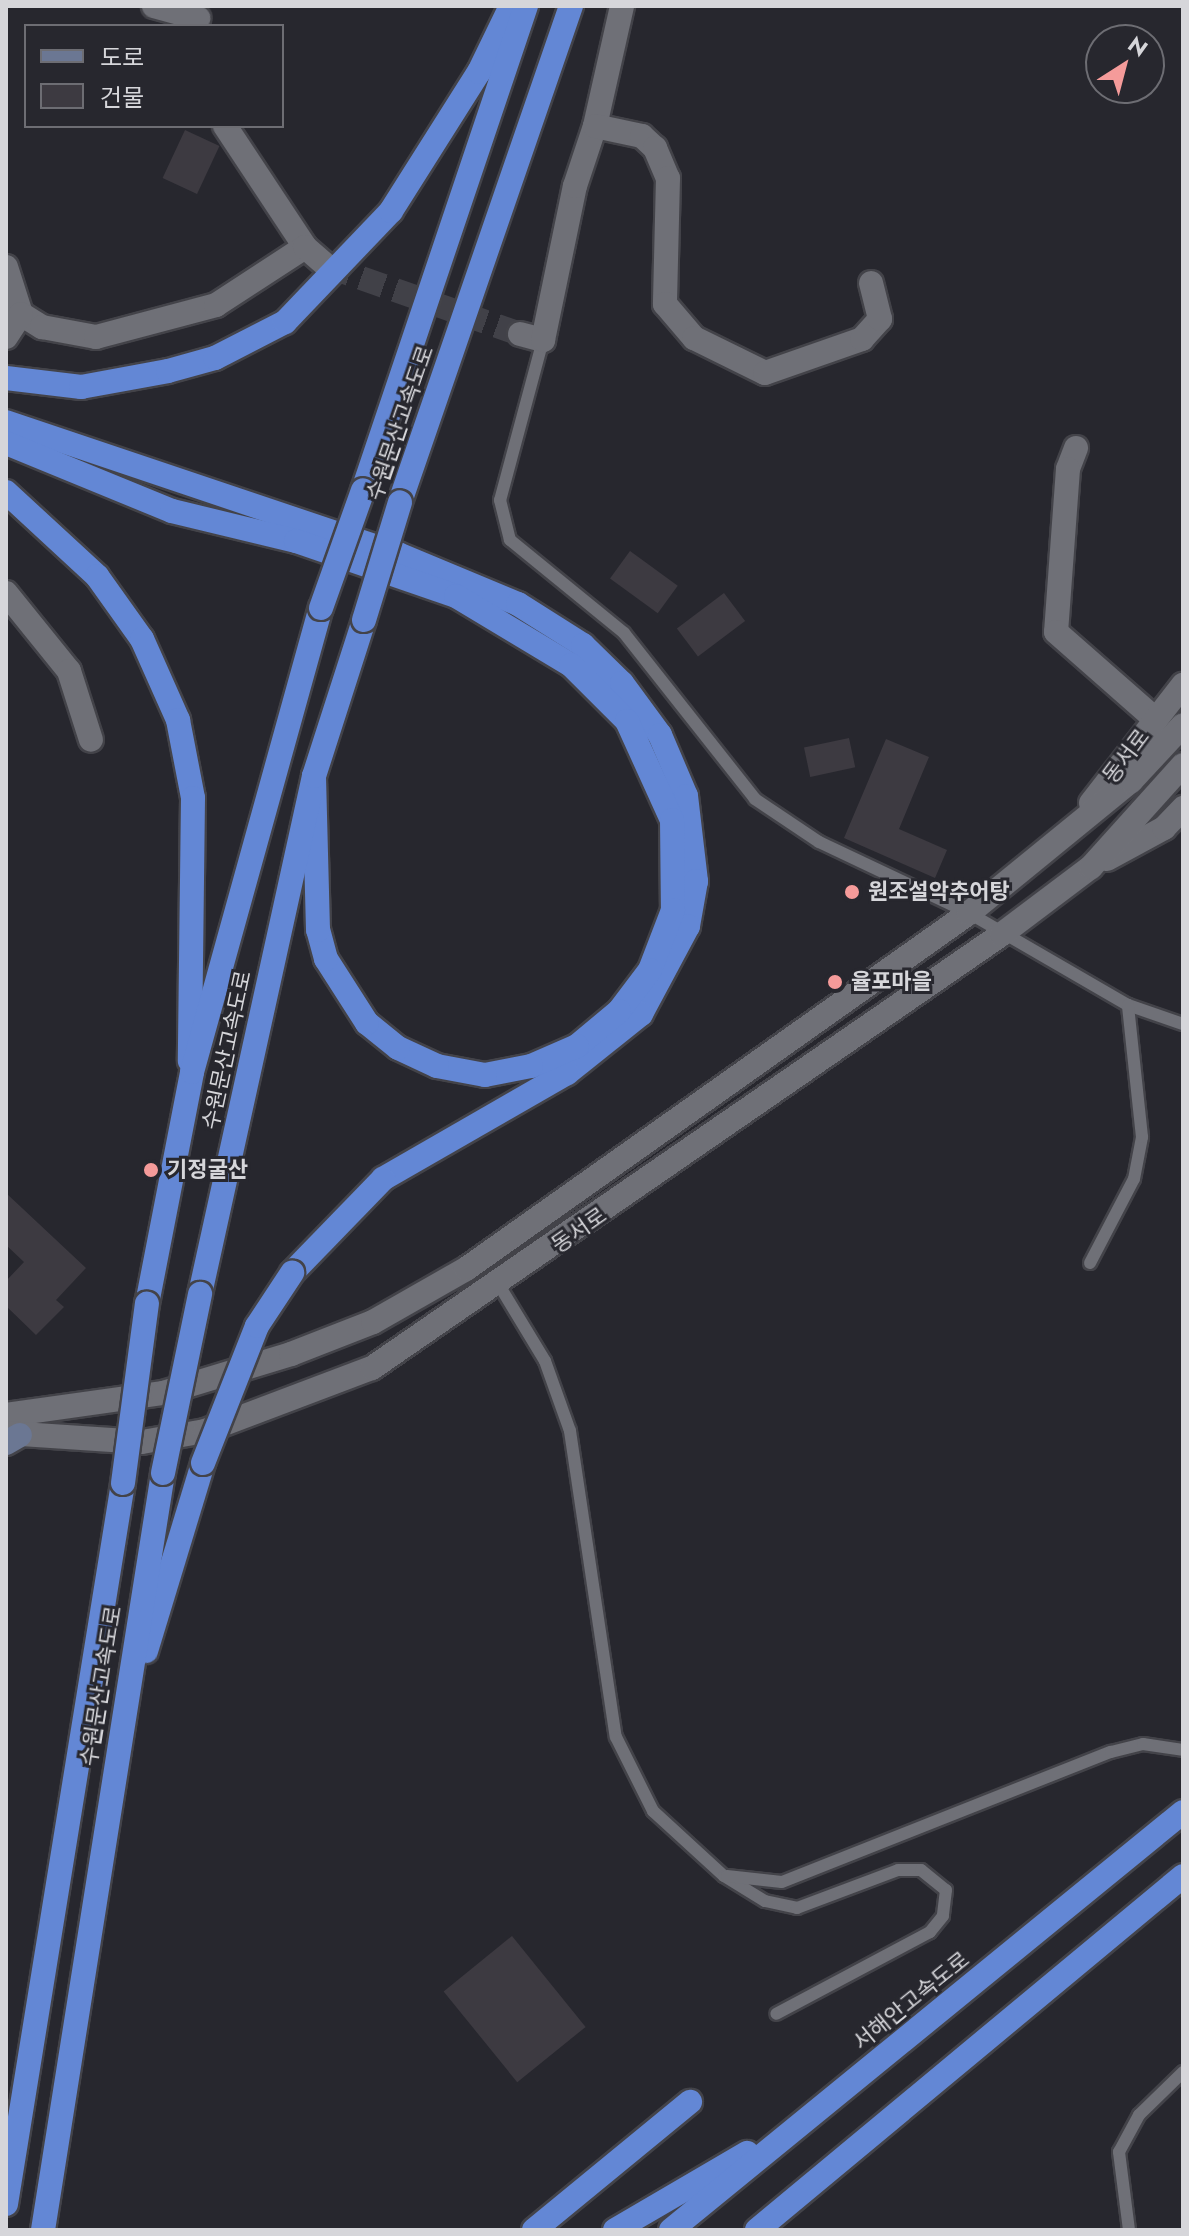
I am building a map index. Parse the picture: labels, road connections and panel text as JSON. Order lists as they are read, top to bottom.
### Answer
{
  "streets": {
    "highway": ["수원문산고속도로", "서해안고속도로"],
    "street": ["동서로"]
  },
  "places": ["원조설악추어탕", "율포마을", "기정굴산"],
  "legend": ["도로", "건물"],
  "north": "top right"
}
